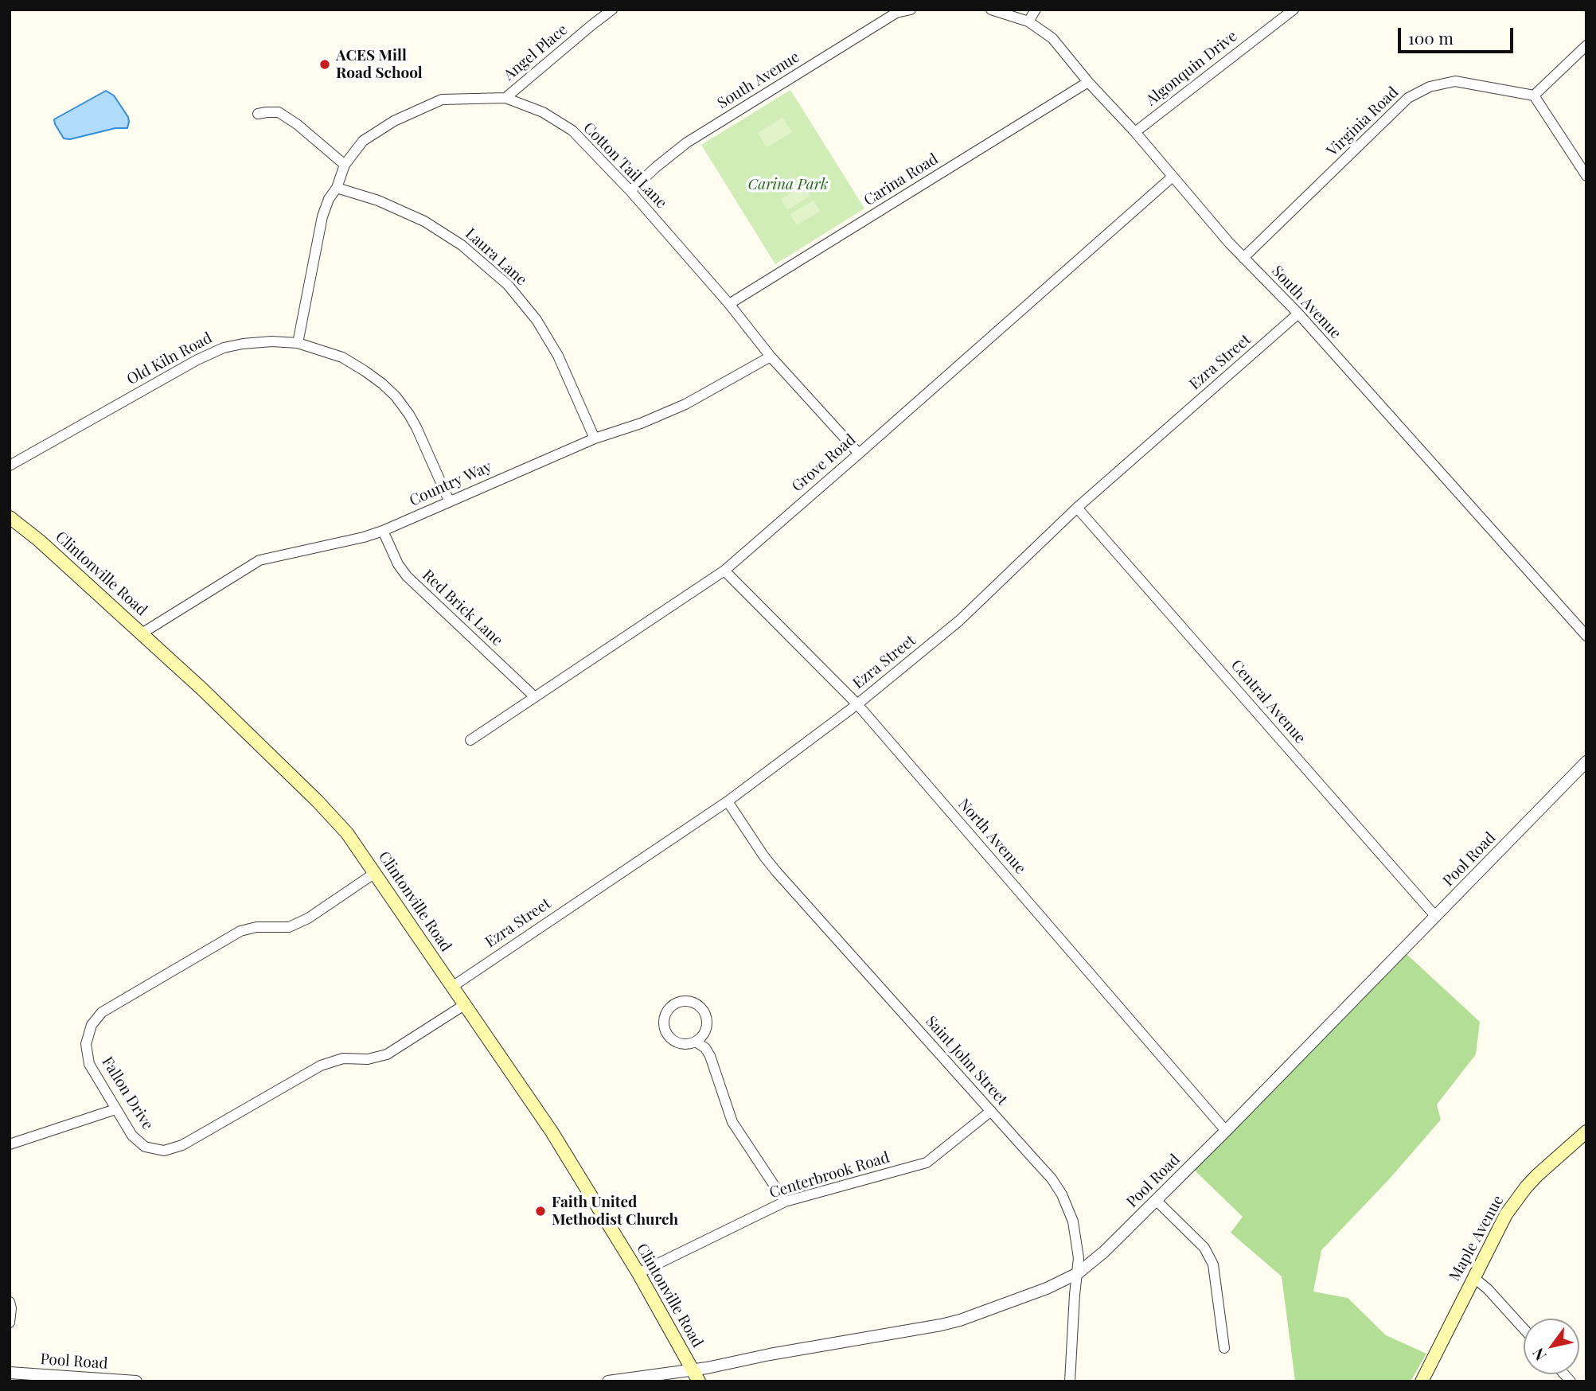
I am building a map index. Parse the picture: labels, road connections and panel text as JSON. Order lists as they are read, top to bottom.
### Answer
{
  "streets": {
    "main road": ["Clintonville Road", "Maple Avenue"],
    "street": [
      "Angel Place",
      "Algonquin Drive",
      "South Avenue",
      "Virginia Road",
      "Cotton Tail Lane",
      "Carina Road",
      "Laura Lane",
      "Old Kiln Road",
      "Ezra Street",
      "Grove Road",
      "Country Way",
      "Red Brick Lane",
      "Central Avenue",
      "North Avenue",
      "Pool Road",
      "Saint John Street",
      "Fallon Drive",
      "Centerbrook Road"
    ]
  },
  "crossings": [
    ["Angel Place", "Cotton Tail Lane"],
    ["Algonquin Drive", "South Avenue"],
    ["South Avenue", "Virginia Road"],
    ["South Avenue", "Cotton Tail Lane"],
    ["South Avenue", "Carina Road"],
    ["South Avenue", "Ezra Street"],
    ["South Avenue", "Grove Road"],
    ["Cotton Tail Lane", "Carina Road"],
    ["Cotton Tail Lane", "Laura Lane"],
    ["Cotton Tail Lane", "Old Kiln Road"],
    ["Cotton Tail Lane", "Grove Road"],
    ["Cotton Tail Lane", "Country Way"],
    ["Laura Lane", "Country Way"],
    ["Old Kiln Road", "Country Way"],
    ["Ezra Street", "Clintonville Road"],
    ["Ezra Street", "Central Avenue"],
    ["Ezra Street", "North Avenue"],
    ["Ezra Street", "Saint John Street"],
    ["Grove Road", "Red Brick Lane"],
    ["Grove Road", "North Avenue"],
    ["Country Way", "Clintonville Road"],
    ["Country Way", "Red Brick Lane"],
    ["Clintonville Road", "Pool Road"],
    ["Clintonville Road", "Fallon Drive"],
    ["Clintonville Road", "Centerbrook Road"],
    ["Central Avenue", "Pool Road"],
    ["North Avenue", "Pool Road"],
    ["Pool Road", "Saint John Street"],
    ["Saint John Street", "Centerbrook Road"]
  ],
  "parks": ["Carina Park"],
  "places": ["ACES Mill Road School", "Faith United Methodist Church"],
  "scale_bar": "100 m",
  "north": "bottom left"
}
